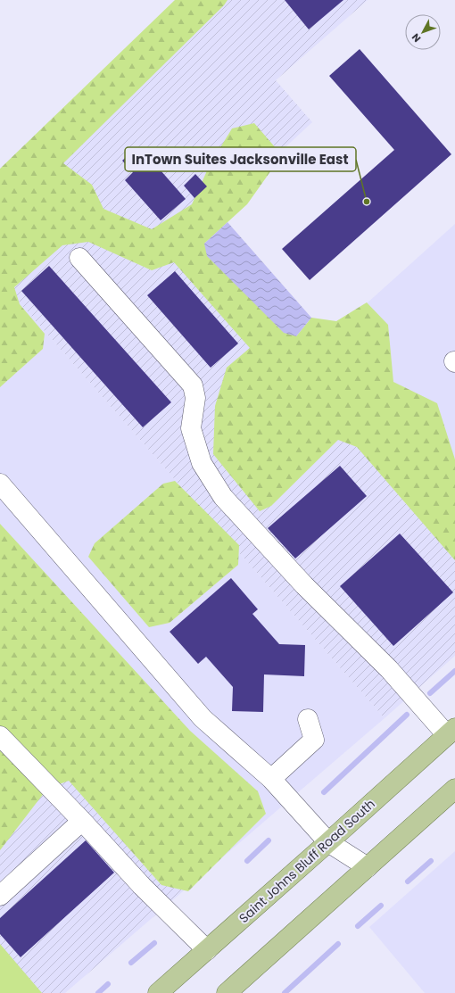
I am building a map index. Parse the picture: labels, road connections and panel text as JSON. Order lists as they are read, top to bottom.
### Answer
{
  "streets": {
    "main road": ["Saint Johns Bluff Road South"]
  },
  "places": ["InTown Suites Jacksonville East"],
  "north": "bottom left"
}
